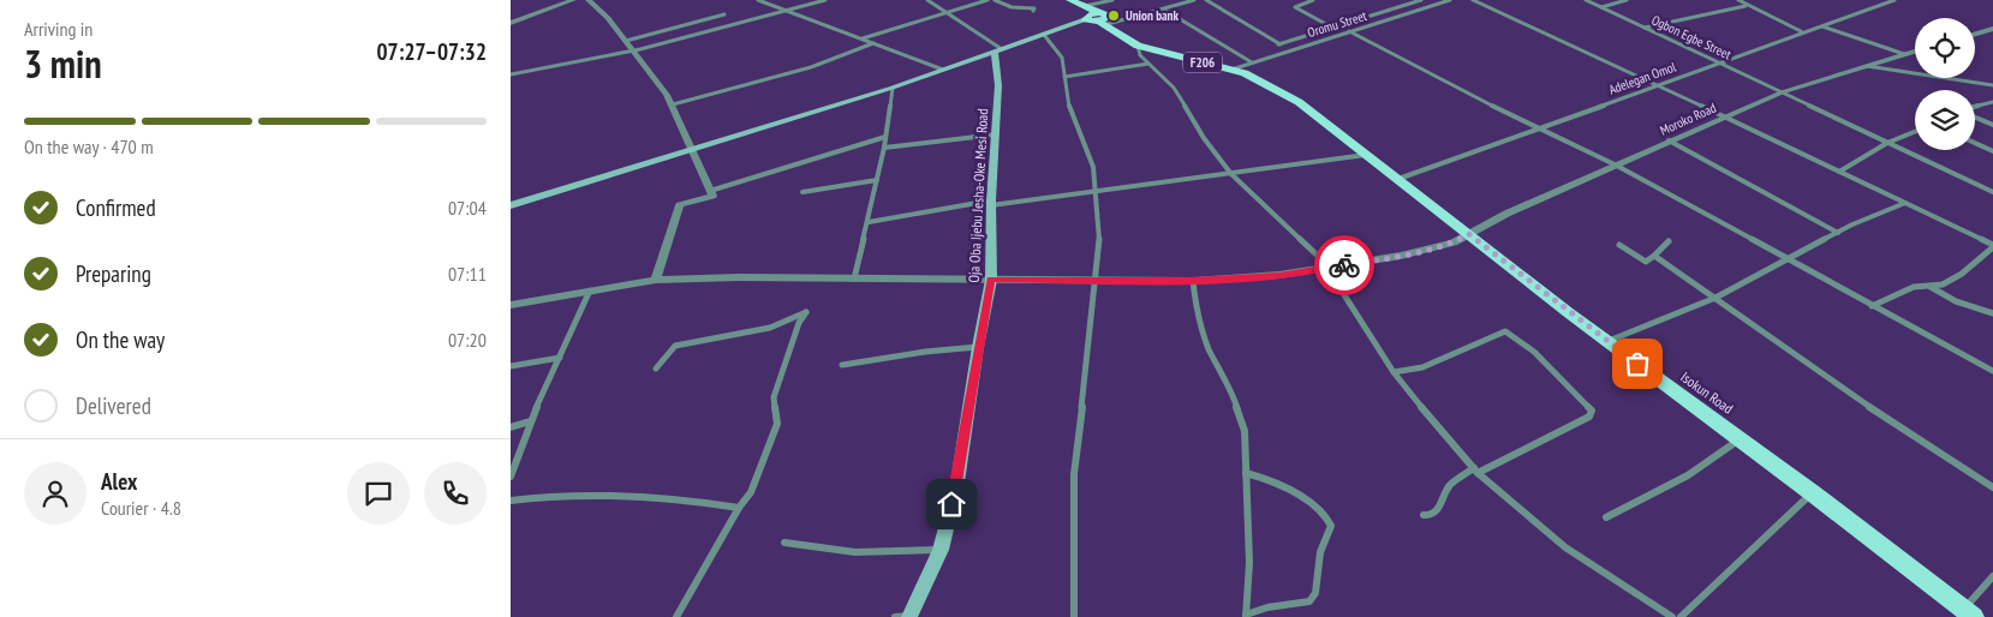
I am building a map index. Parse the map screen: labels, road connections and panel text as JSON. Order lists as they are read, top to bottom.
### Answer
{
  "streets": {
    "main road": ["F206", "Oja Oba Ijebu Jesha-Oke Mesi Road", "Isokun Road"],
    "street": [
      "Oromu Street",
      "Ogbon Egbe Street",
      "Adelegan Omol",
      "Moroko Road"
    ]
  },
  "crossings": [
    ["Oromu Street", "Isokun Road"],
    ["Ogbon Egbe Street", "Adelegan Omol"],
    ["Ogbon Egbe Street", "Moroko Road"],
    ["F206", "Isokun Road"],
    ["Adelegan Omol", "Isokun Road"],
    ["Moroko Road", "Isokun Road"]
  ],
  "places": ["Union bank"],
  "page": {
    "heading": ["3 min", "Arriving in", "07:27–07:32"],
    "panel": ["Alex", "Courier · 4.8"],
    "bar": "On the way · 470 m",
    "list": [
      ["Confirmed", "07:04"],
      ["Preparing", "07:11"],
      ["On the way", "07:20"],
      "Delivered"
    ]
  }
}
